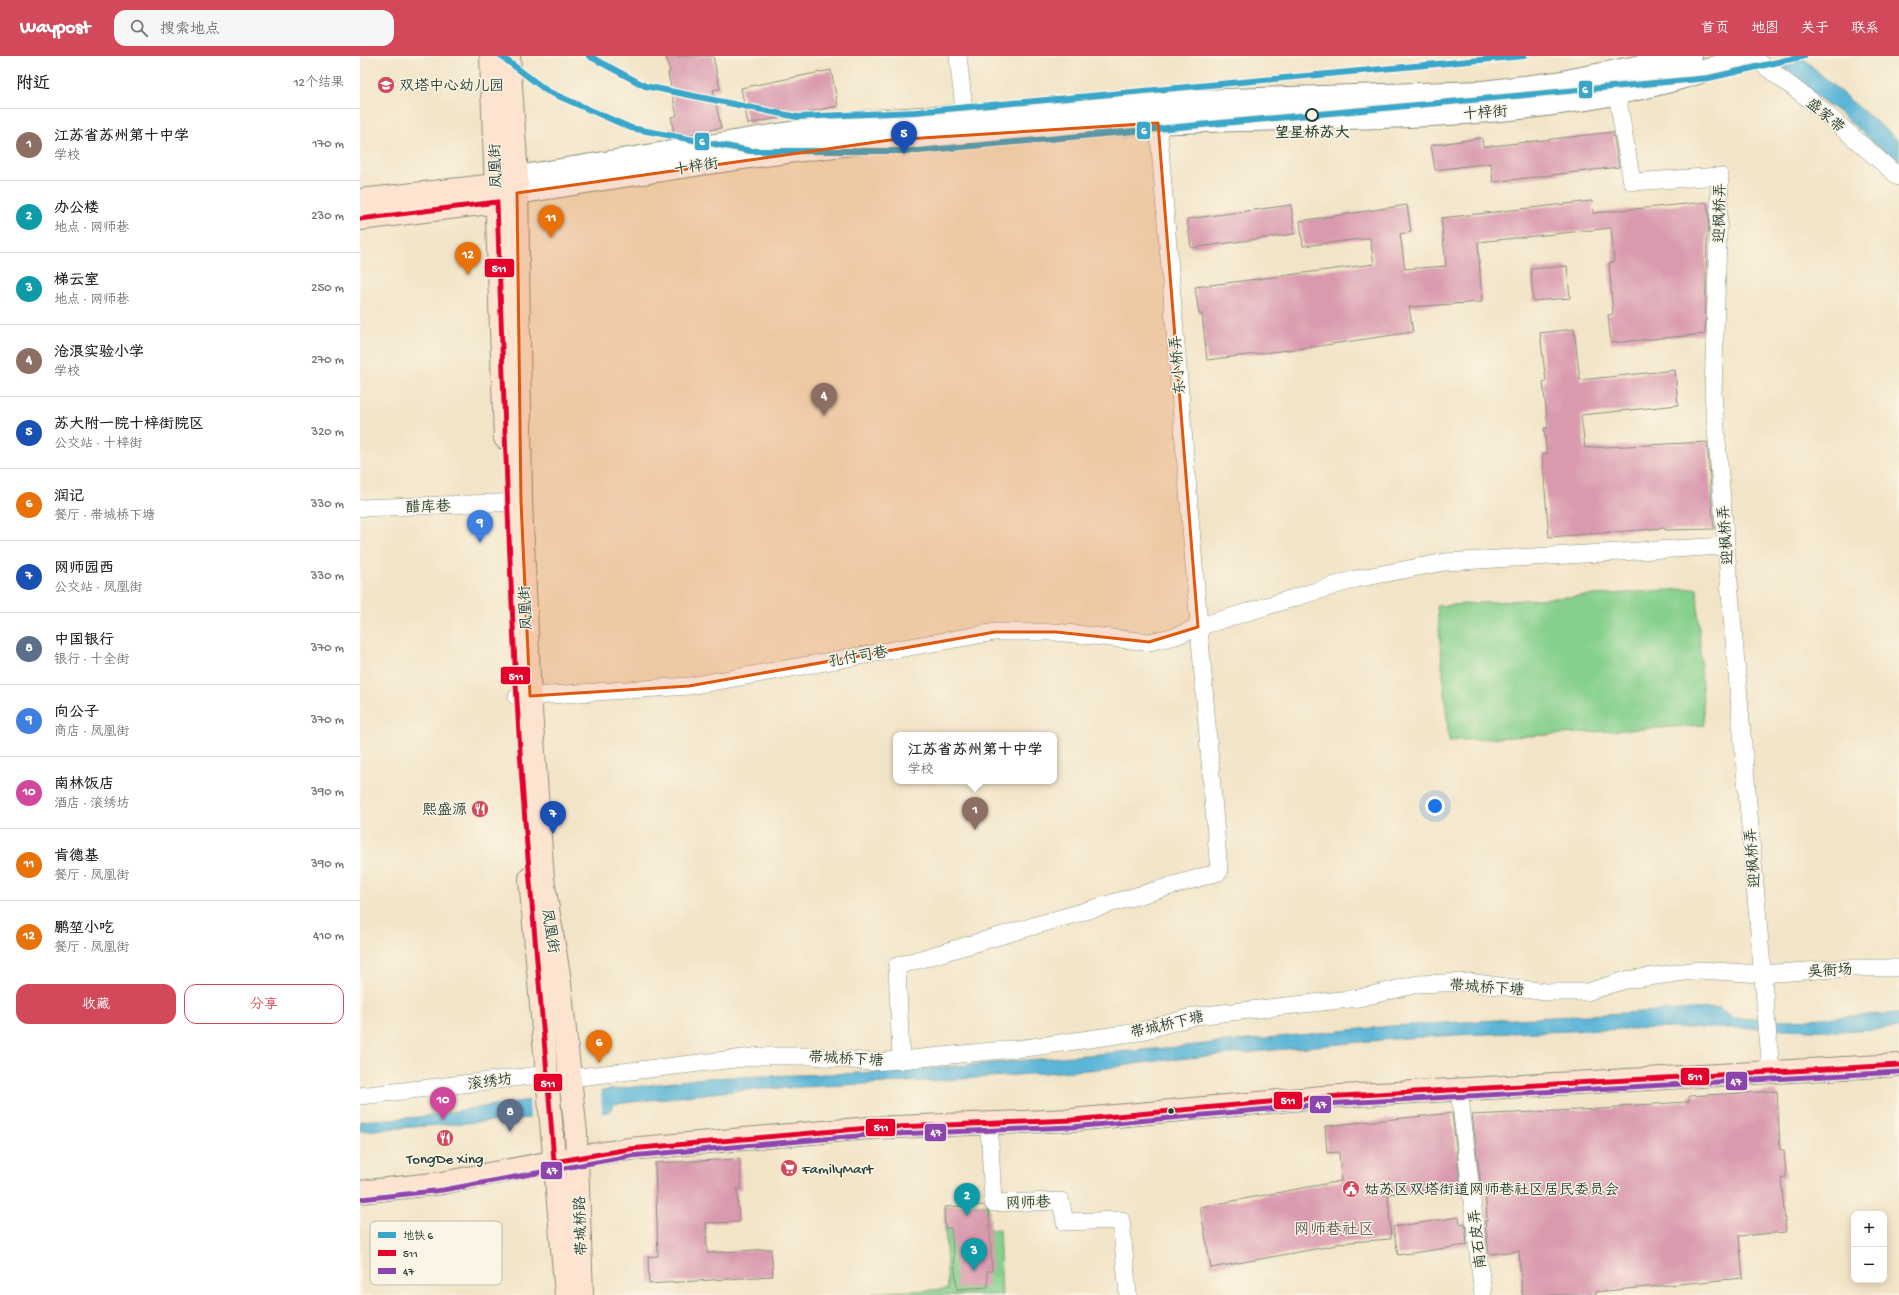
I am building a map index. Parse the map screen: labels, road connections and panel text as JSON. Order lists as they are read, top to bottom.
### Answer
{
  "streets": {
    "main road": ["十梓街", "凤凰街", "带城桥路"],
    "street": [
      "盛家带",
      "迎枫桥弄",
      "东小桥弄",
      "醋库巷",
      "孔付司巷",
      "吴衙场",
      "带城桥下塘",
      "滚绣坊",
      "网师巷",
      "南石皮弄"
    ]
  },
  "crossings": [
    ["十梓街", "凤凰街"],
    ["十梓街", "迎枫桥弄"],
    ["十梓街", "东小桥弄"],
    ["凤凰街", "醋库巷"],
    ["凤凰街", "孔付司巷"],
    ["凤凰街", "带城桥下塘"],
    ["凤凰街", "滚绣坊"],
    ["凤凰街", "带城桥路"],
    ["迎枫桥弄", "孔付司巷"],
    ["迎枫桥弄", "吴衙场"],
    ["迎枫桥弄", "带城桥下塘"],
    ["东小桥弄", "孔付司巷"],
    ["东小桥弄", "带城桥下塘"],
    ["吴衙场", "带城桥下塘"]
  ],
  "districts": ["网师巷社区"],
  "places": {
    "school or university": ["双塔中心幼儿园"],
    "other": ["望星桥苏大"],
    "restaurant": ["熙盛源", "TongDe Xing"],
    "supermarket": ["FamilyMart"],
    "public building": ["姑苏区双塔街道网师巷社区居民委员会"]
  },
  "lines": ["metro line 6", "transit line 511", "transit line 47"],
  "legend": ["地铁 6", "511", "47"],
  "page": {
    "header": "Waypost",
    "search": "搜索地点",
    "nav": [
      "首页",
      "地图",
      "关于",
      "联系"
    ],
    "heading": ["附近", "12个结果"],
    "list": [
      {
        "mark": "1",
        "name": "江苏省苏州第十中学",
        "note": "学校",
        "value": "170 m"
      },
      {
        "mark": "2",
        "name": "办公楼",
        "note": "地点 · 网师巷",
        "value": "230 m"
      },
      {
        "mark": "3",
        "name": "梯云室",
        "note": "地点 · 网师巷",
        "value": "250 m"
      },
      {
        "mark": "4",
        "name": "沧浪实验小学",
        "note": "学校",
        "value": "270 m"
      },
      {
        "mark": "5",
        "name": "苏大附一院十梓街院区",
        "note": "公交站 · 十梓街",
        "value": "320 m"
      },
      {
        "mark": "6",
        "name": "润记",
        "note": "餐厅 · 带城桥下塘",
        "value": "330 m"
      },
      {
        "mark": "7",
        "name": "网师园西",
        "note": "公交站 · 凤凰街",
        "value": "330 m"
      },
      {
        "mark": "8",
        "name": "中国银行",
        "note": "银行 · 十全街",
        "value": "370 m"
      },
      {
        "mark": "9",
        "name": "向公子",
        "note": "商店 · 凤凰街",
        "value": "370 m"
      },
      {
        "mark": "10",
        "name": "南林饭店",
        "note": "酒店 · 滚绣坊",
        "value": "390 m"
      },
      {
        "mark": "11",
        "name": "肯德基",
        "note": "餐厅 · 凤凰街",
        "value": "390 m"
      },
      {
        "mark": "12",
        "name": "鹏堃小吃",
        "note": "餐厅 · 凤凰街",
        "value": "410 m"
      }
    ],
    "pins": [
      "5",
      "11",
      "12",
      "4",
      "9",
      "1",
      "7",
      "6",
      "10",
      "8",
      "2",
      "3"
    ],
    "popup": ["江苏省苏州第十中学", "学校"],
    "buttons": ["收藏", "分享"],
    "map_buttons": ["+", "−"]
  }
}
